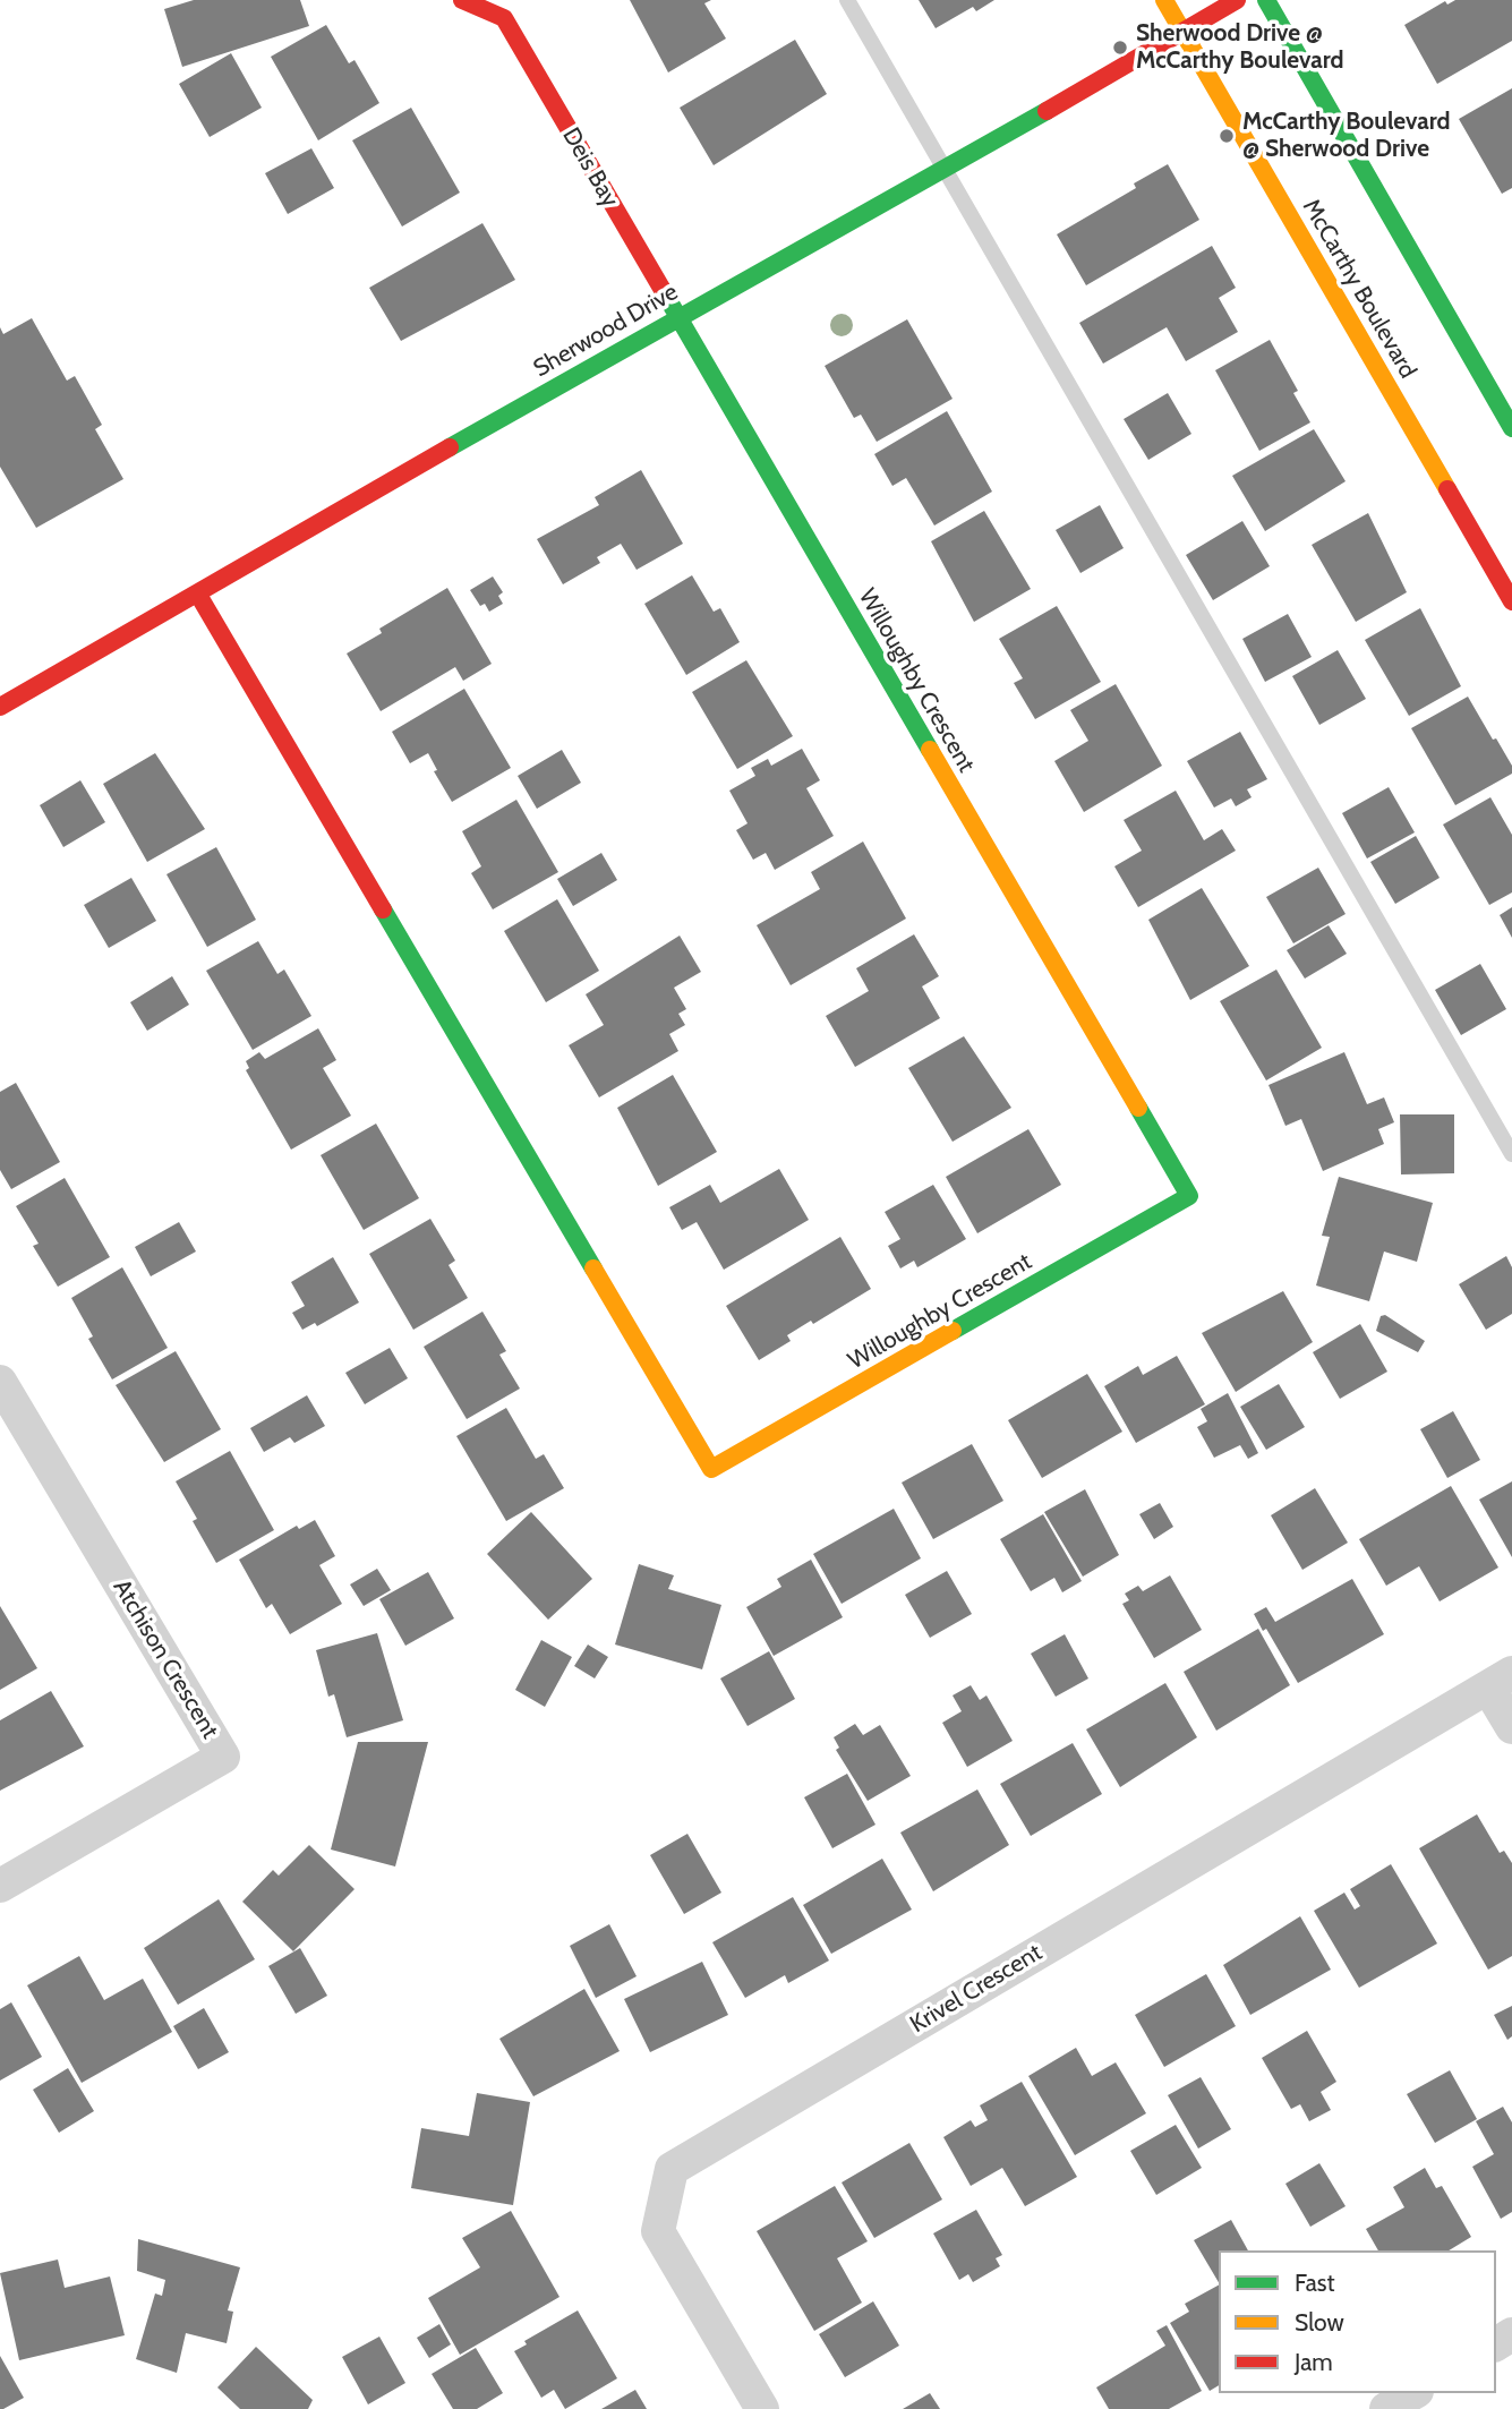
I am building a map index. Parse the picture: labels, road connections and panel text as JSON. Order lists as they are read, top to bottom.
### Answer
{
  "streets": {
    "street": [
      "Deis Bay",
      "McCarthy Boulevard",
      "Sherwood Drive",
      "Willoughby Crescent",
      "Atchison Crescent",
      "Krivel Crescent"
    ]
  },
  "crossings": [
    ["Deis Bay", "Sherwood Drive"],
    ["Deis Bay", "Willoughby Crescent"],
    ["McCarthy Boulevard", "Sherwood Drive"],
    ["Sherwood Drive", "Willoughby Crescent"]
  ],
  "places": ["Sherwood Drive @ McCarthy Boulevard", "McCarthy Boulevard @ Sherwood Drive"],
  "legend": ["Fast", "Slow", "Jam"]
}
